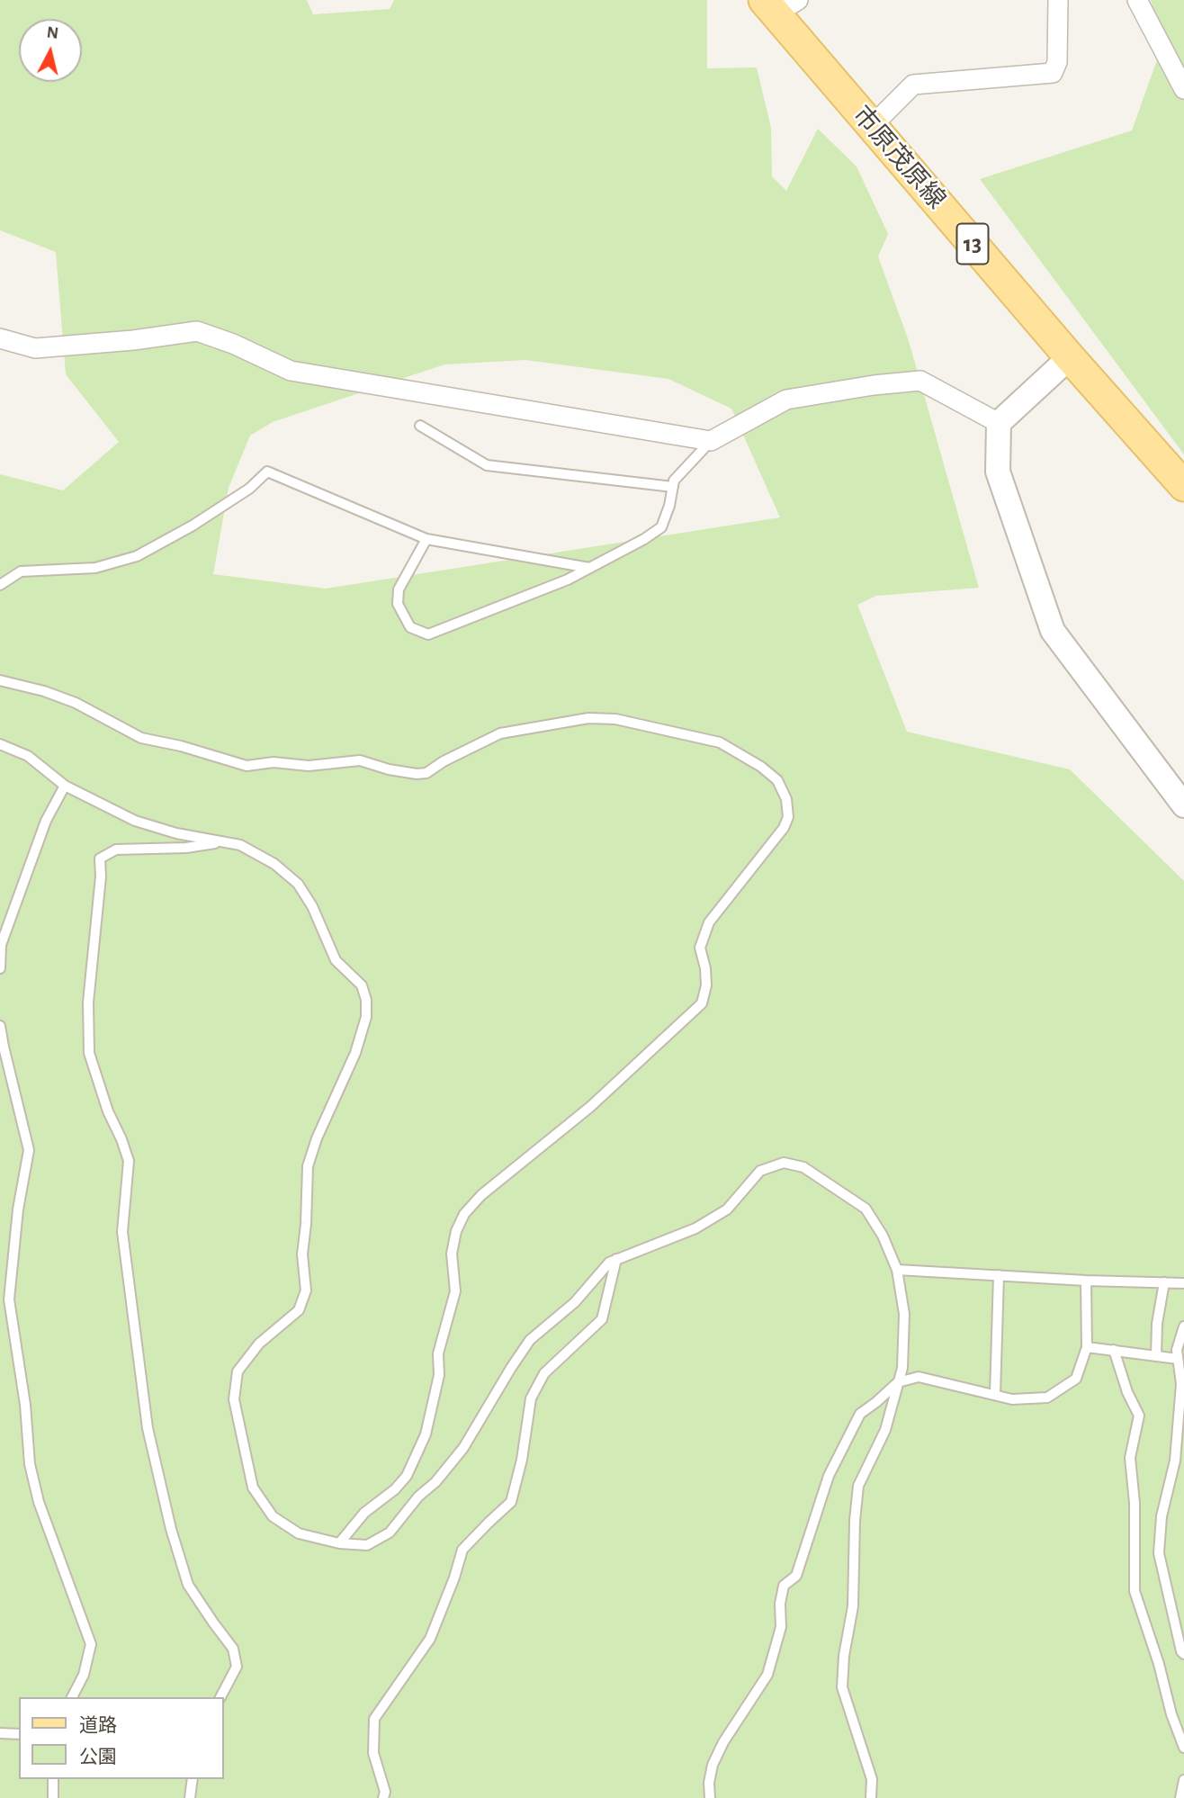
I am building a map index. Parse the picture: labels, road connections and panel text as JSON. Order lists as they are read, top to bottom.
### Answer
{
  "streets": {
    "main road": ["市原茂原線", "13"]
  },
  "legend": ["道路", "公園"],
  "north": "top"
}
